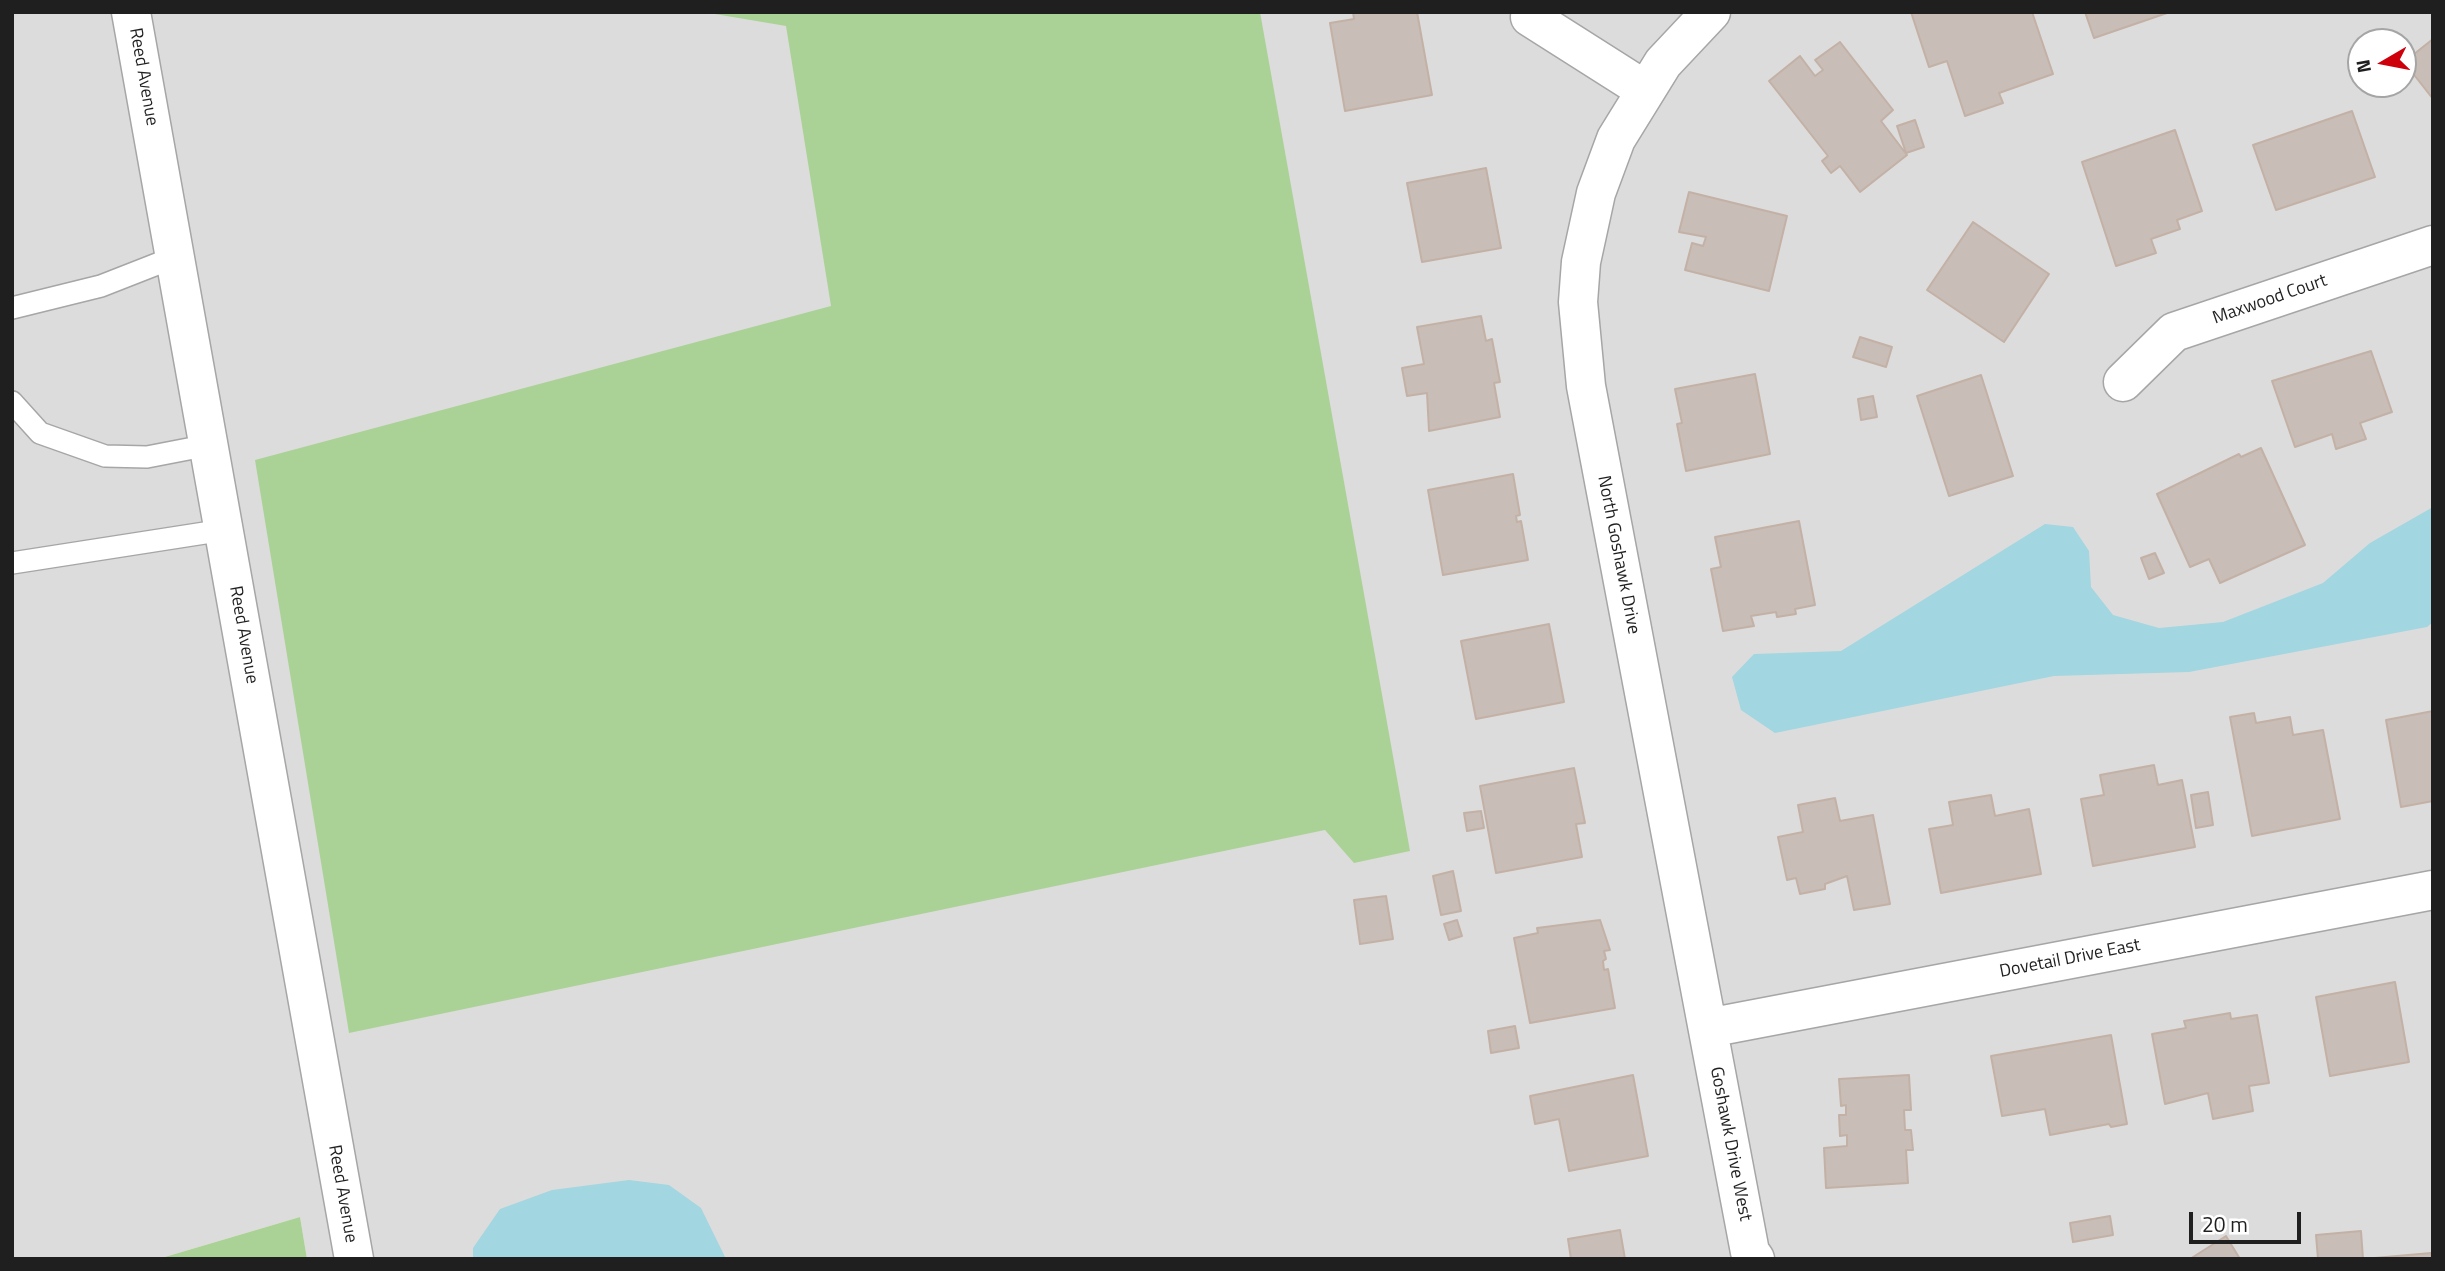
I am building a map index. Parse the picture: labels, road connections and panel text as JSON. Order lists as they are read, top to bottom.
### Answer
{
  "streets": {
    "street": [
      "Reed Avenue",
      "Maxwood Court",
      "North Goshawk Drive",
      "Dovetail Drive East",
      "Goshawk Drive West"
    ]
  },
  "crossings": [
    ["North Goshawk Drive", "Dovetail Drive East"],
    ["North Goshawk Drive", "Goshawk Drive West"],
    ["Dovetail Drive East", "Goshawk Drive West"]
  ],
  "scale_bar": "20 m",
  "north": "left"
}
